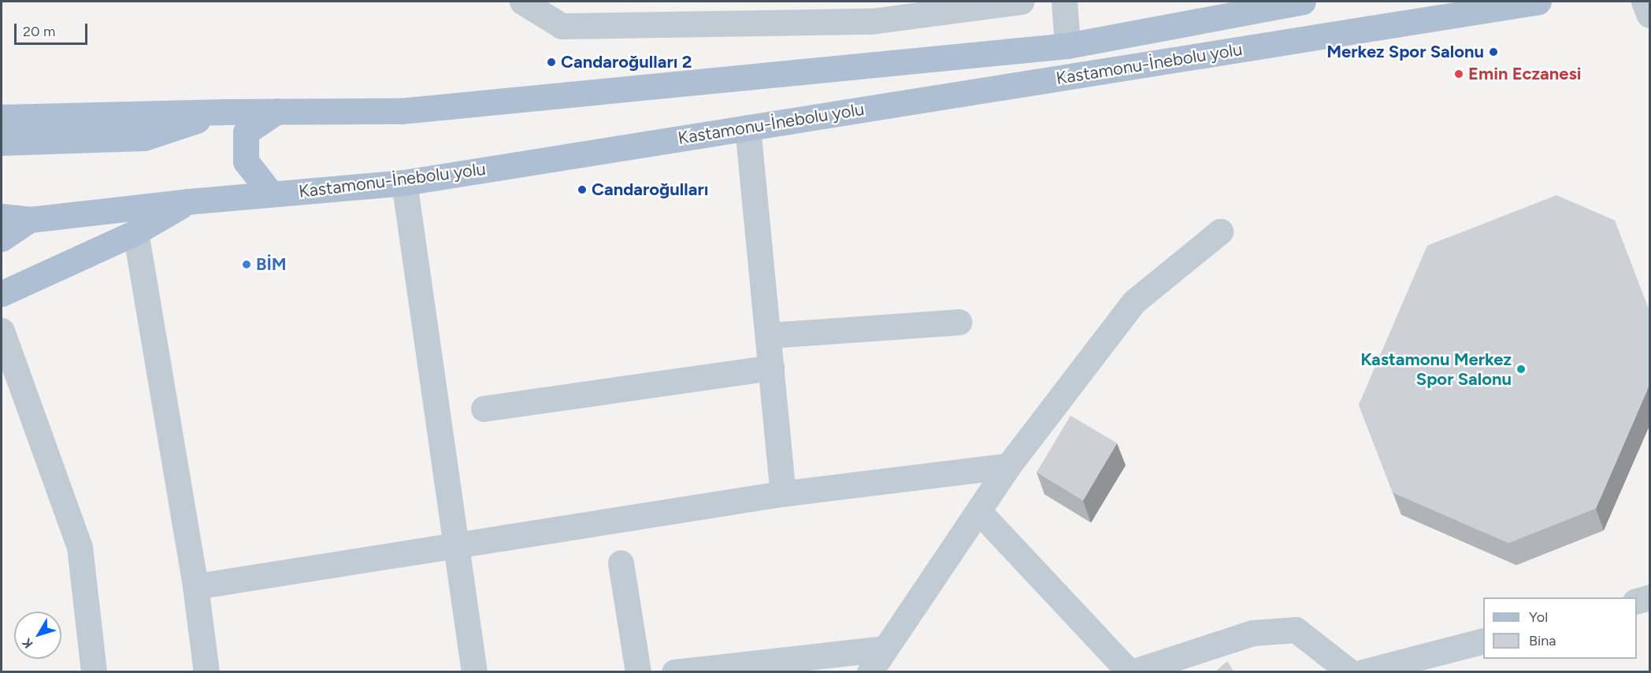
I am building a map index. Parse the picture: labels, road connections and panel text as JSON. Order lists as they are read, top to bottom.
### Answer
{
  "streets": {
    "main road": ["Kastamonu-İnebolu yolu"]
  },
  "places": [
    "Merkez Spor Salonu",
    "Candaroğulları 2",
    "Emin Eczanesi",
    "Candaroğulları",
    "BİM",
    "Kastamonu Merkez Spor Salonu"
  ],
  "legend": ["Yol", "Bina"],
  "scale_bar": "20 m",
  "north": "bottom left"
}
